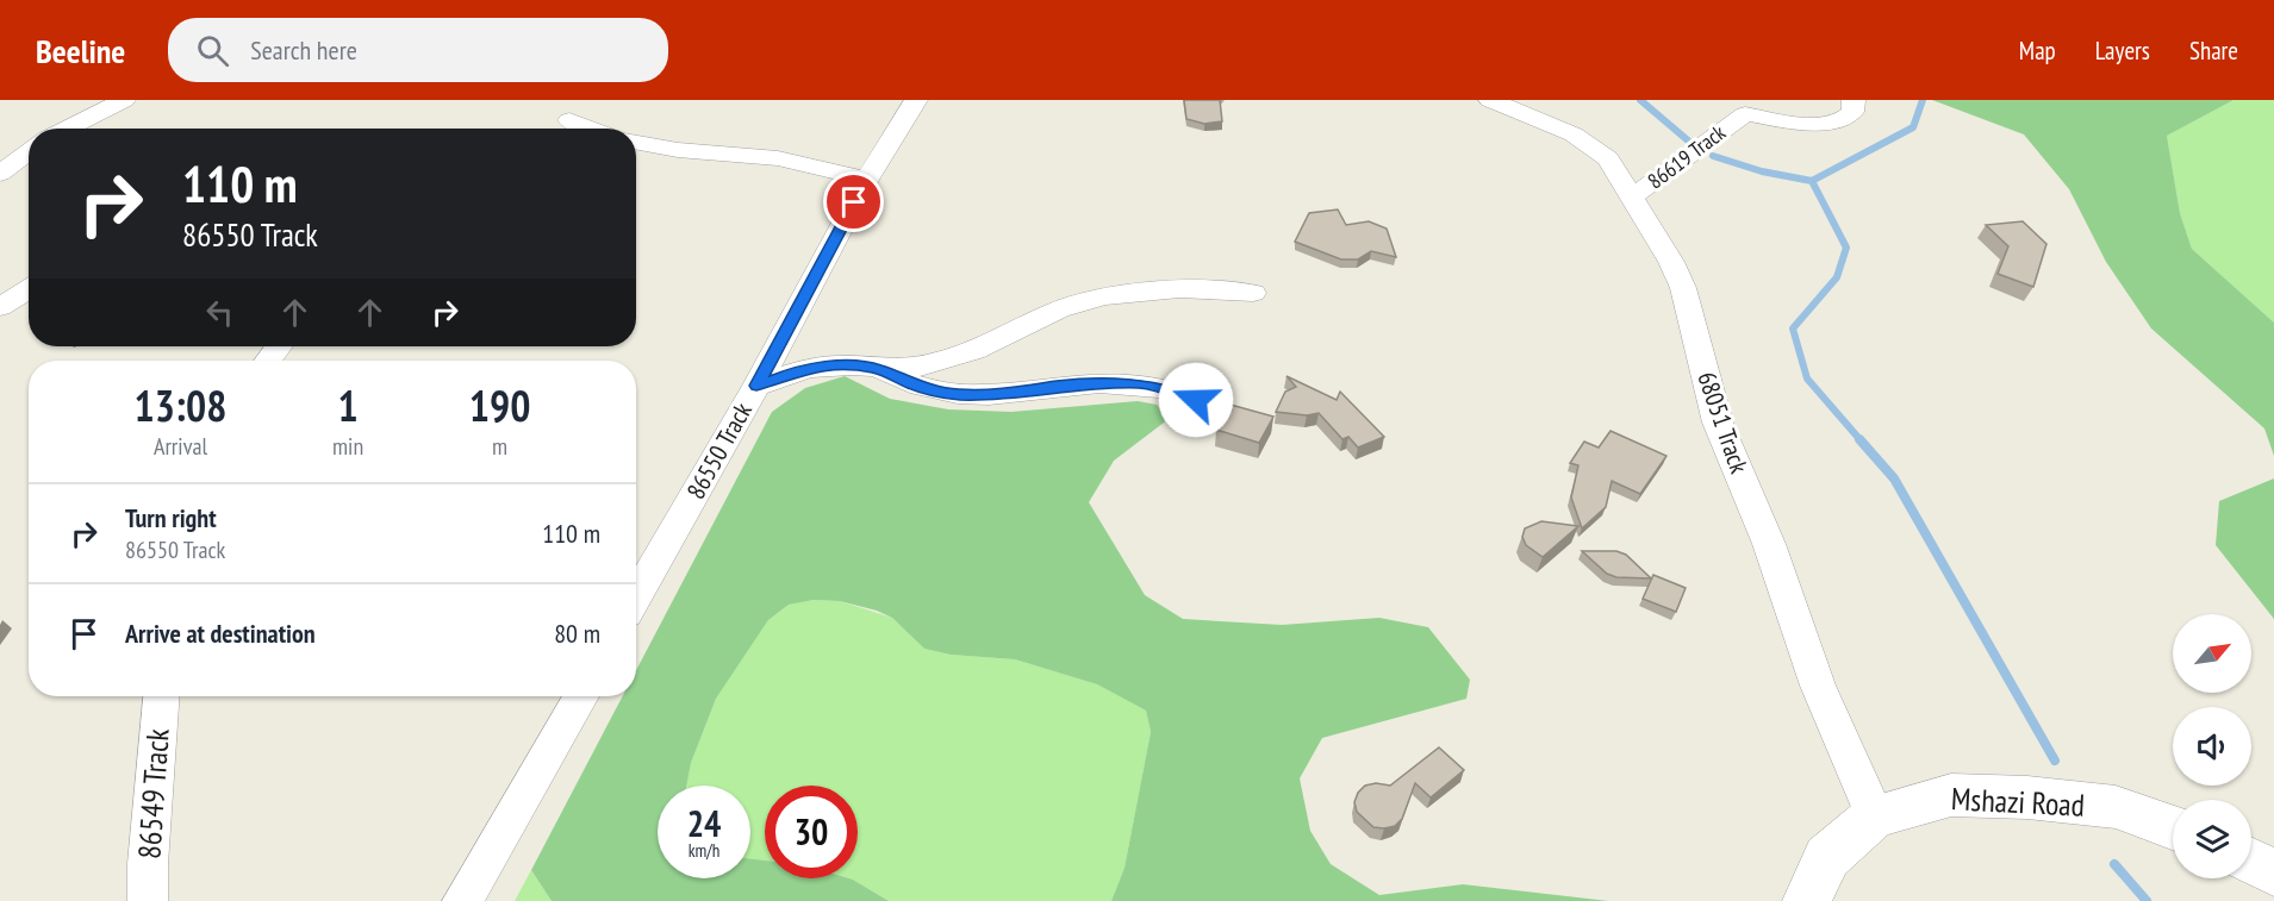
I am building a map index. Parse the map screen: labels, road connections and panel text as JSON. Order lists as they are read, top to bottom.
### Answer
{
  "streets": {
    "street": [
      "86619 Track",
      "68051 Track",
      "86550 Track",
      "86549 Track",
      "Mshazi Road"
    ]
  },
  "crossings": [
    ["86619 Track", "68051 Track"],
    ["68051 Track", "Mshazi Road"]
  ],
  "north": "top right",
  "page": {
    "header": "Beeline",
    "search": "Search here",
    "nav": ["Map", "Layers", "Share"],
    "turn": ["110 m", "86550 Track"],
    "eta": [
      "13:08",
      "Arrival",
      "1",
      "min",
      "190",
      "m"
    ],
    "list": [
      {
        "name": "Turn right",
        "note": "86550 Track",
        "value": "110 m"
      },
      {
        "name": "Arrive at destination",
        "value": "80 m"
      }
    ],
    "speed": "24 km/h",
    "limit": "30"
  }
}
